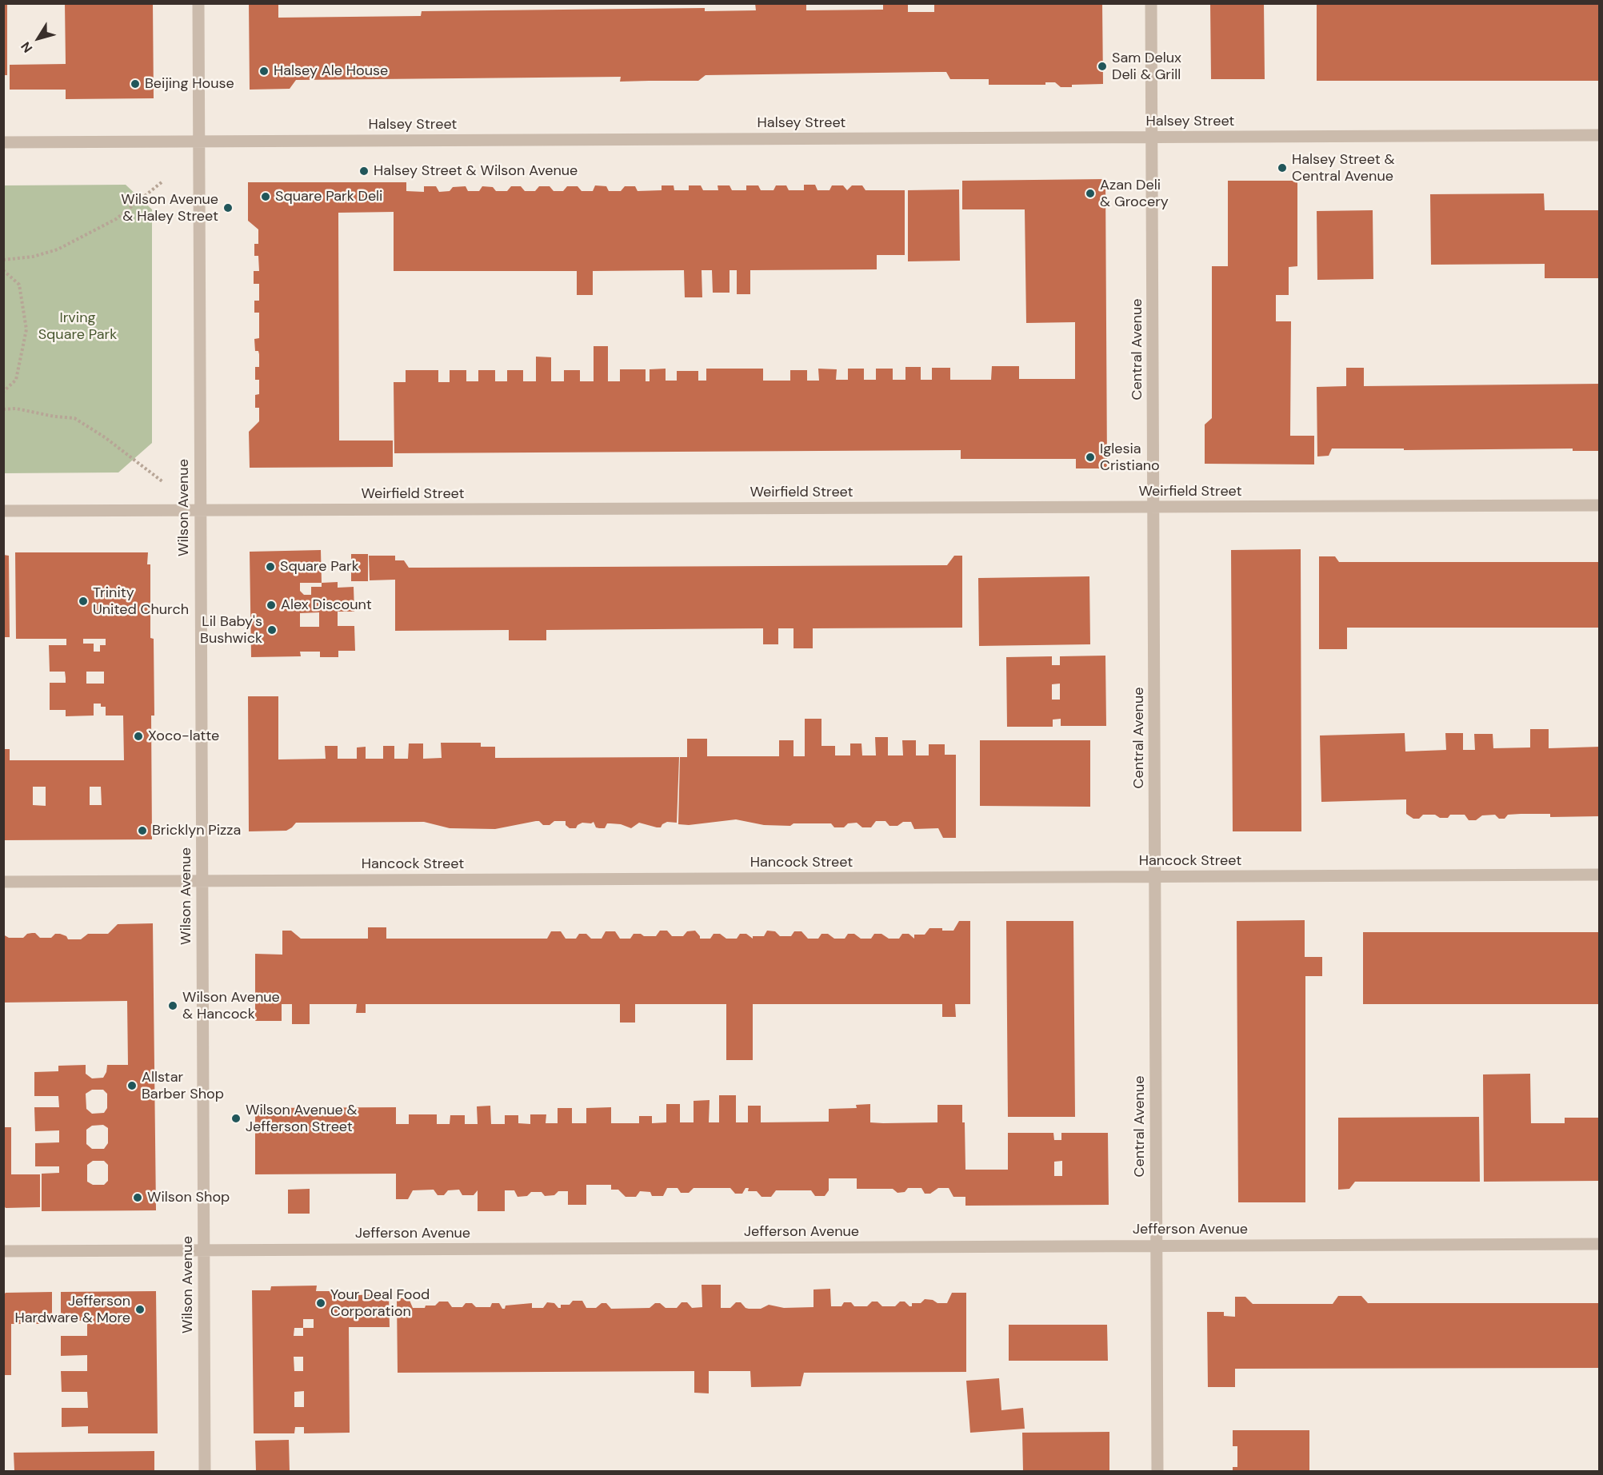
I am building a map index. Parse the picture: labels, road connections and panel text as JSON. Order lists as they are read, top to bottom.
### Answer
{
  "streets": {
    "street": [
      "Halsey Street",
      "Central Avenue",
      "Weirfield Street",
      "Wilson Avenue",
      "Hancock Street",
      "Jefferson Avenue"
    ]
  },
  "crossings": [
    ["Halsey Street", "Central Avenue"],
    ["Halsey Street", "Wilson Avenue"],
    ["Central Avenue", "Weirfield Street"],
    ["Central Avenue", "Hancock Street"],
    ["Central Avenue", "Jefferson Avenue"],
    ["Weirfield Street", "Wilson Avenue"],
    ["Wilson Avenue", "Hancock Street"],
    ["Wilson Avenue", "Jefferson Avenue"]
  ],
  "parks": ["Irving Square Park"],
  "places": [
    "Sam Delux Deli & Grill",
    "Halsey Ale House",
    "Beijing House",
    "Halsey Street & Central Avenue",
    "Halsey Street & Wilson Avenue",
    "Azan Deli & Grocery",
    "Square Park Deli",
    "Wilson Avenue & Haley Street",
    "Iglesia Cristiano",
    "Square Park",
    "Trinity United Church",
    "Alex Discount",
    "Lil Baby's Bushwick",
    "Xoco-latte",
    "Bricklyn Pizza",
    "Wilson Avenue & Hancock",
    "Allstar Barber Shop",
    "Wilson Avenue & Jefferson Street",
    "Wilson Shop",
    "Your Deal Food Corporation",
    "Jefferson Hardware & More"
  ],
  "north": "bottom left"
}
